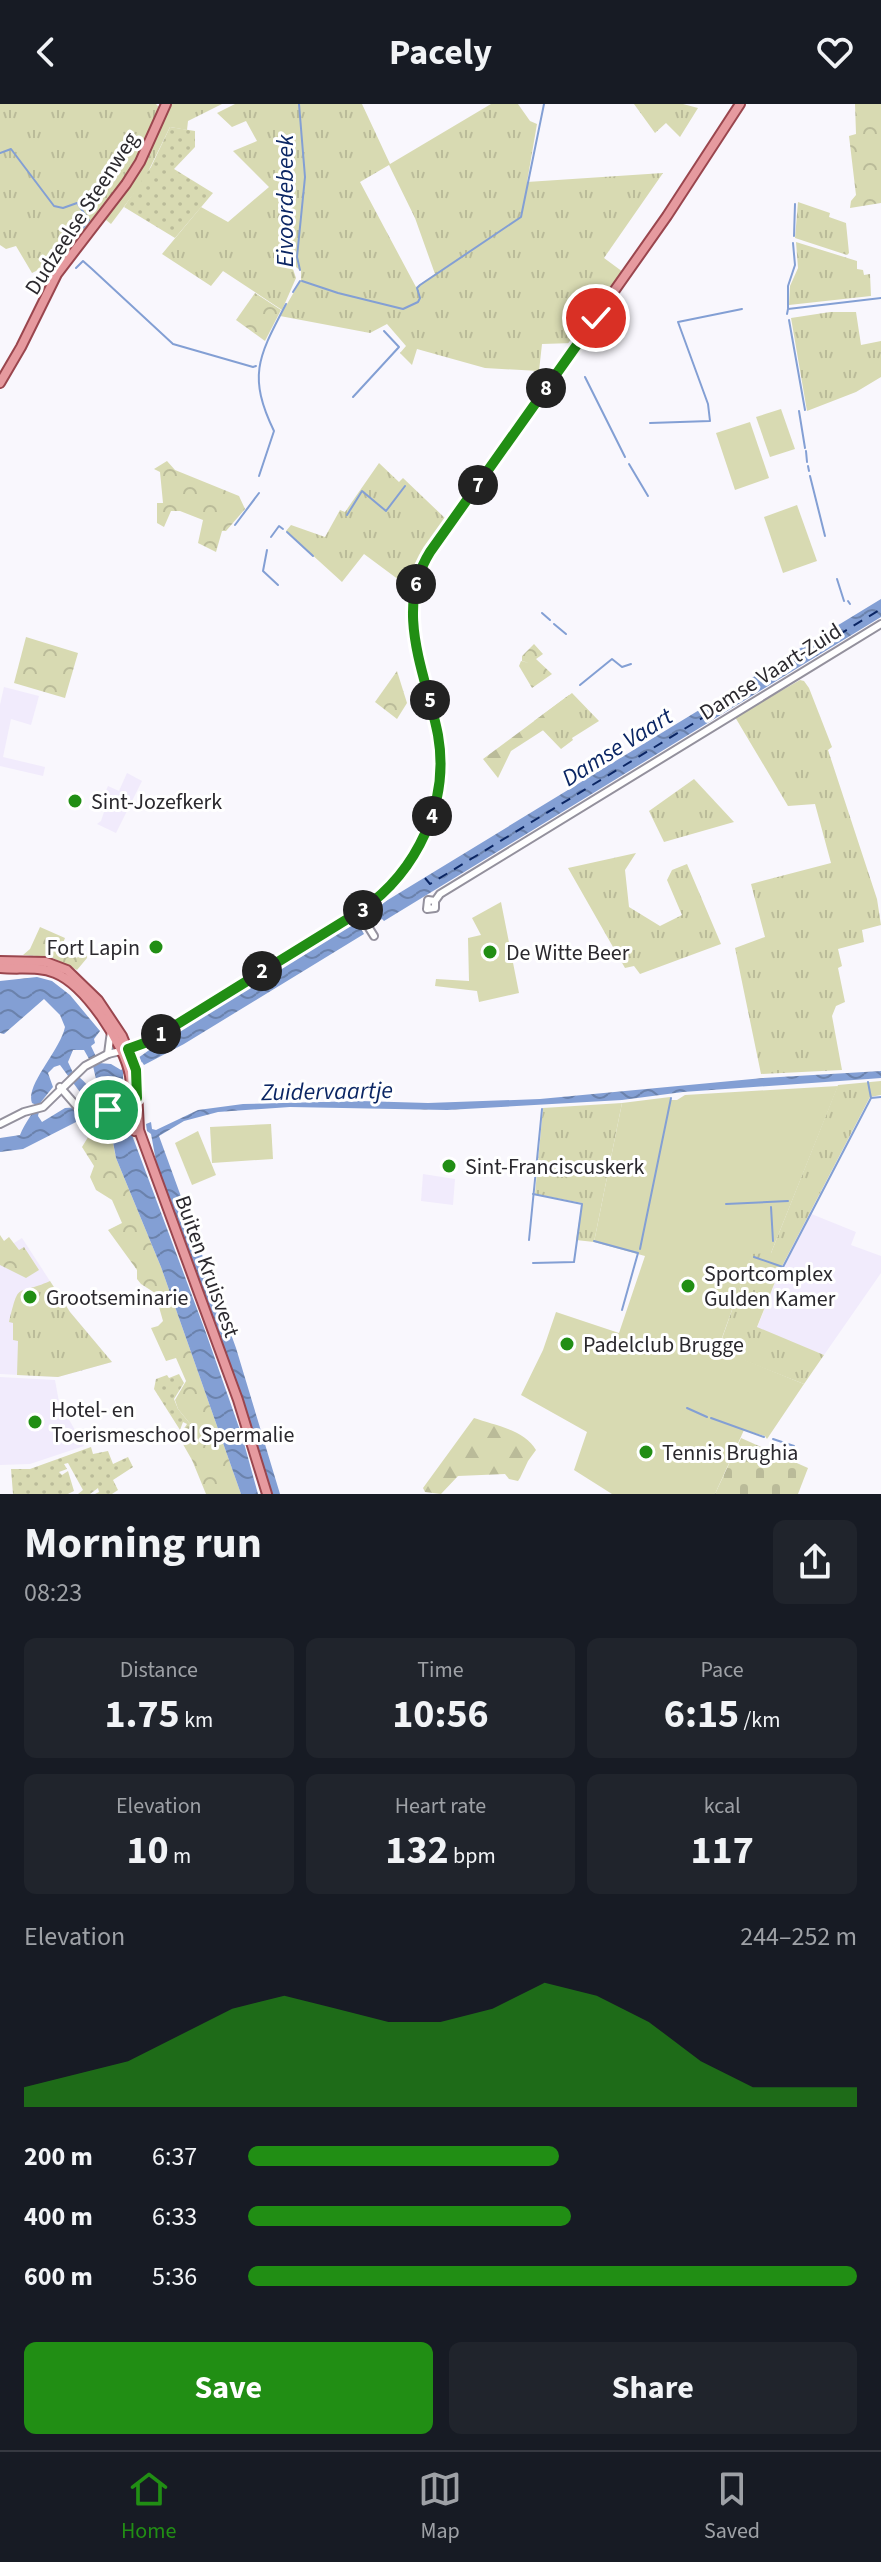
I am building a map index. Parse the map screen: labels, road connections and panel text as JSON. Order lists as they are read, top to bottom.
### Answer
{
  "streets": {
    "main road": ["Dudzeelse Steenweg", "Buiten Kruisvest"],
    "street": ["Damse Vaart-Zuid"]
  },
  "water": ["Eivoordebeek", "Damse Vaart", "Zuidervaartje"],
  "places": [
    "Sint-Jozefkerk",
    "Fort Lapin",
    "De Witte Beer",
    "Sint-Franciscuskerk",
    "Sportcomplex Gulden Kamer",
    "Grootseminarie",
    "Padelclub Brugge",
    "Hotel- en Toerismeschool Spermalie",
    "Tennis Brughia"
  ],
  "page": {
    "header": "Pacely",
    "pins": [
      "8",
      "7",
      "6",
      "5",
      "4",
      "3",
      "2",
      "1"
    ],
    "heading": ["Morning run", "08:23"],
    "stats": [
      ["Distance", "1.75 km"],
      ["Time", "10:56"],
      ["Pace", "6:15 /km"],
      ["Elevation", "10 m"],
      ["Heart rate", "132 bpm"],
      ["kcal", "117"]
    ],
    "chart": ["Elevation", "244–252 m"],
    "list": [
      {
        "name": "200 m",
        "note": "6:37"
      },
      {
        "name": "400 m",
        "note": "6:33"
      },
      {
        "name": "600 m",
        "note": "5:36"
      }
    ],
    "buttons": ["Save", "Share"],
    "tabs": ["Home", "Map", "Saved"]
  }
}
